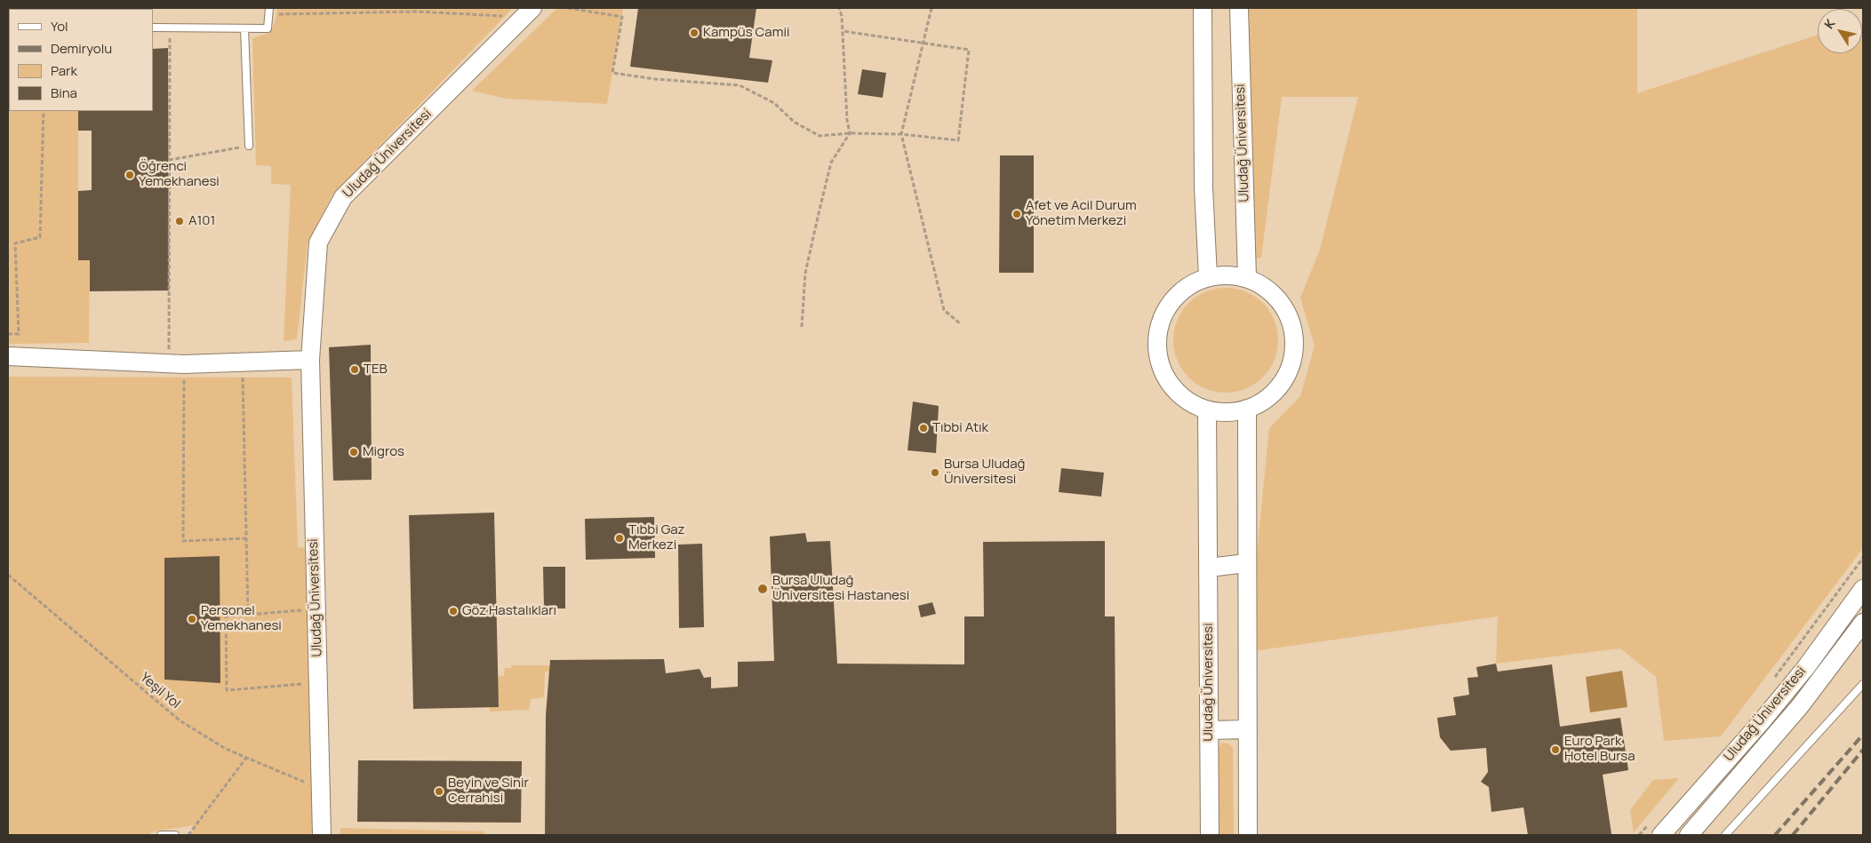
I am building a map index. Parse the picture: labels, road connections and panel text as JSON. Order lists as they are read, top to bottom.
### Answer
{
  "streets": {
    "street": ["Uludağ Üniversitesi"],
    "path": ["Yeşil Yol"]
  },
  "crossings": [
    ["Uludağ Üniversitesi", "Yeşil Yol"]
  ],
  "places": [
    "Kampüs Camii",
    "Öğrenci Yemekhanesi",
    "Afet ve Acil Durum Yönetim Merkezi",
    "A101",
    "TEB",
    "Tıbbi Atık",
    "Migros",
    "Bursa Uludağ Üniversitesi",
    "Tıbbi Gaz Merkezi",
    "Bursa Uludağ Üniversitesi Hastanesi",
    "Göz Hastalıkları",
    "Personel Yemekhanesi",
    "Euro Park Hotel Bursa",
    "Beyin ve Sinir Cerrahisi"
  ],
  "legend": [
    "Yol",
    "Demiryolu",
    "Park",
    "Bina"
  ],
  "north": "top left"
}
